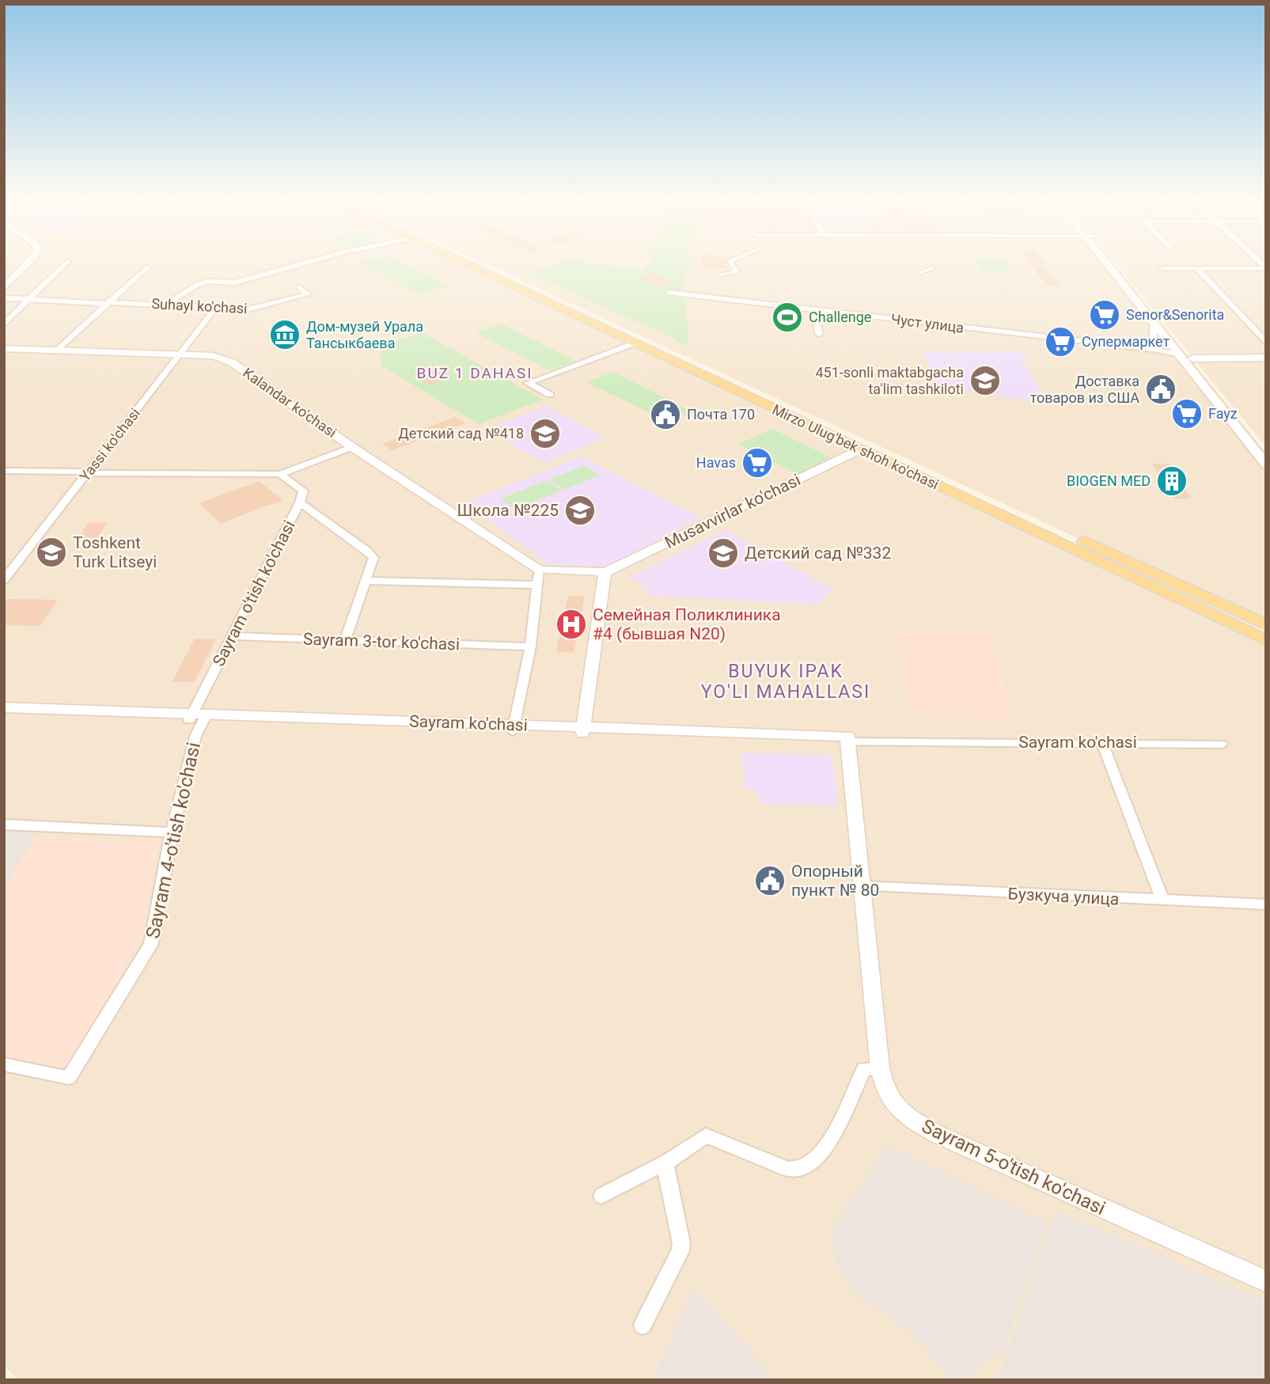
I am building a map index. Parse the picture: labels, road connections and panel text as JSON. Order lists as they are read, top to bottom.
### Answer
{
  "streets": {
    "main road": ["Mirzo Ulug'bek shoh ko'chasi"],
    "street": [
      "Suhayl ko'chasi",
      "Чуст улица",
      "Kalandar ko'chasi",
      "Yassi ko'chasi",
      "Musavvirlar ko'chasi",
      "Sayram o'tish ko'chasi",
      "Sayram 3-tor ko'chasi",
      "Sayram ko'chasi",
      "Sayram 4-o'tish ko'chasi",
      "Бузкуча улица",
      "Sayram 5-o'tish ko'chasi"
    ]
  },
  "crossings": [
    ["Suhayl ko'chasi", "Kalandar ko'chasi"],
    ["Suhayl ko'chasi", "Yassi ko'chasi"],
    ["Kalandar ko'chasi", "Yassi ko'chasi"],
    ["Mirzo Ulug'bek shoh ko'chasi", "Musavvirlar ko'chasi"],
    ["Sayram o'tish ko'chasi", "Sayram 3-tor ko'chasi"],
    ["Sayram o'tish ko'chasi", "Sayram ko'chasi"],
    ["Sayram o'tish ko'chasi", "Sayram 4-o'tish ko'chasi"],
    ["Sayram ko'chasi", "Sayram 4-o'tish ko'chasi"],
    ["Sayram ko'chasi", "Sayram 5-o'tish ko'chasi"],
    ["Бузкуча улица", "Sayram 5-o'tish ko'chasi"]
  ],
  "districts": ["BUZ 1 DAHASI", "BUYUK IPAK YO'LI MAHALLASI"],
  "places": {
    "supermarket": [
      "Senor&Senorita",
      "Супермаркет",
      "Fayz",
      "Havas"
    ],
    "sports": ["Challenge"],
    "museum": ["Дом-музей Урала Тансыкбаева"],
    "school or university": [
      "451-sonli maktabgacha ta'lim tashkiloti",
      "Детский сад №418",
      "Школа №225",
      "Toshkent Turk Litseyi",
      "Детский сад №332"
    ],
    "public building": ["Доставка товаров из США", "Почта 170", "Опорный пункт № 80"],
    "building": ["BIOGEN MED"],
    "hospital": ["Семейная Поликлиника #4 (бывшая N20)"]
  }
}
